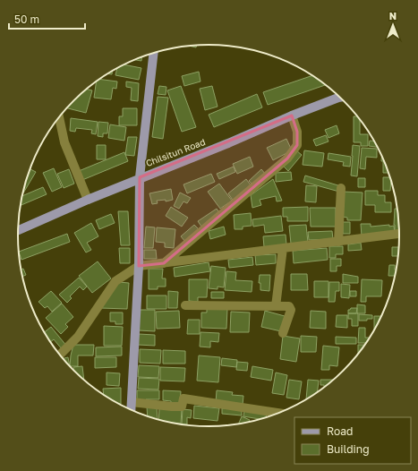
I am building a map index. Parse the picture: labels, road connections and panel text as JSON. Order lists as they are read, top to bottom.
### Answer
{
  "streets": {
    "main road": ["Chilsitun Road"]
  },
  "legend": ["Road", "Building"],
  "scale_bar": "50 m",
  "north": "top"
}
